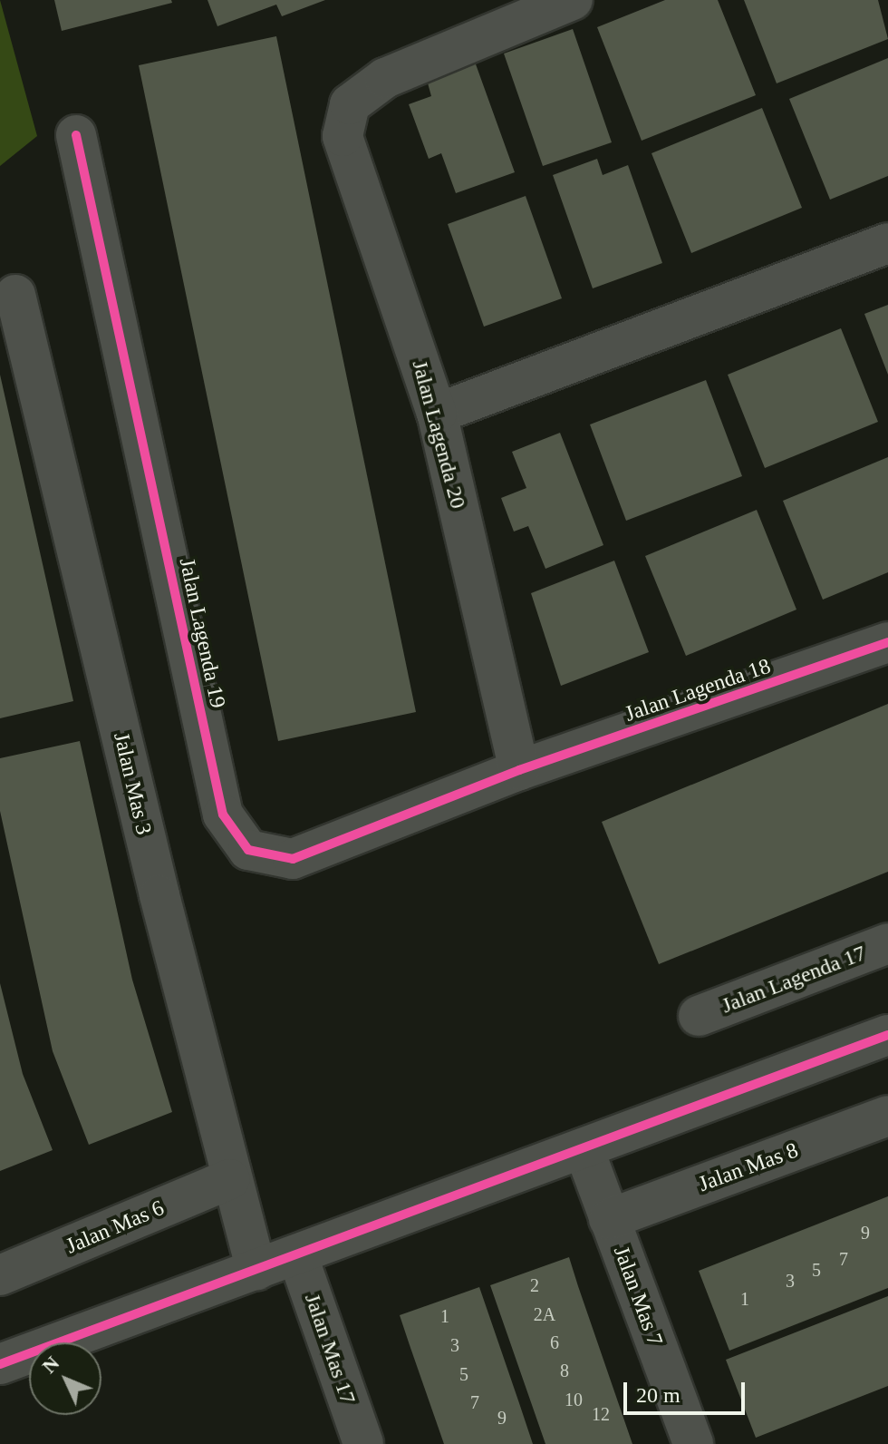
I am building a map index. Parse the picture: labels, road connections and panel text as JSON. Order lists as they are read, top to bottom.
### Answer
{
  "streets": {
    "street": [
      "Jalan Lagenda 20",
      "Jalan Lagenda 19",
      "Jalan Lagenda 18",
      "Jalan Mas 3",
      "Jalan Lagenda 17",
      "Jalan Mas 8",
      "Jalan Mas 6",
      "Jalan Mas 7",
      "Jalan Mas 17"
    ]
  },
  "crossings": [
    ["Jalan Lagenda 20", "Jalan Lagenda 19"],
    ["Jalan Lagenda 20", "Jalan Lagenda 18"],
    ["Jalan Lagenda 19", "Jalan Lagenda 18"],
    ["Jalan Mas 3", "Jalan Mas 6"],
    ["Jalan Mas 8", "Jalan Mas 7"]
  ],
  "house_numbers": [
    "9",
    "7",
    "5",
    "3",
    "2",
    "1",
    "2A",
    "1",
    "6",
    "3",
    "8",
    "5",
    "10",
    "7",
    "12",
    "9"
  ],
  "scale_bar": "20 m",
  "north": "top left"
}
